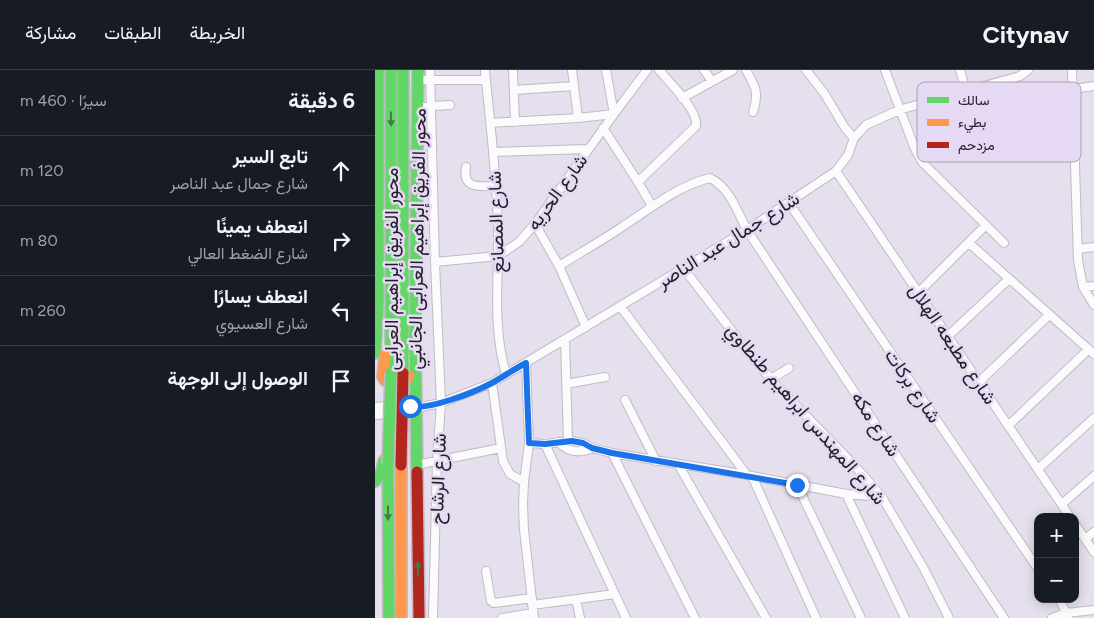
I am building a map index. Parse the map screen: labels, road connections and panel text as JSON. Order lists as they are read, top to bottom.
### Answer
{
  "streets": {
    "main road": ["محور الفريق إبراهيم العرابى الجانبي", "محور الفريق إبراهيم العرابى"],
    "street": [
      "شارع الحريه",
      "شارع المصانع",
      "شارع جمال عبد الناصر",
      "شارع مطبعه الهلال",
      "شارع بركات",
      "شارع المهندس ابراهيم طنطاوي",
      "شارع مكه",
      "شارع الرشاح"
    ]
  },
  "crossings": [
    ["شارع الحريه", "شارع المصانع"],
    ["شارع الحريه", "شارع الرشاح"],
    ["شارع المصانع", "شارع جمال عبد الناصر"],
    ["محور الفريق إبراهيم العرابى الجانبي", "شارع جمال عبد الناصر"],
    ["شارع جمال عبد الناصر", "شارع مطبعه الهلال"],
    ["شارع جمال عبد الناصر", "شارع بركات"],
    ["شارع جمال عبد الناصر", "شارع المهندس ابراهيم طنطاوي"],
    ["شارع جمال عبد الناصر", "شارع مكه"],
    ["شارع جمال عبد الناصر", "شارع الرشاح"]
  ],
  "legend": ["سالك", "بطيء", "مزدحم"],
  "page": {
    "header": "Citynav",
    "nav": ["الخريطة", "الطبقات", "مشاركة"],
    "heading": ["6 دقيقة", "سيرًا · 460 m"],
    "list": [
      ["تابع السير", "شارع جمال عبد الناصر", "120 m"],
      ["انعطف يمينًا", "شارع الضغط العالي", "80 m"],
      ["انعطف يسارًا", "شارع العسيوي", "260 m"],
      "الوصول إلى الوجهة"
    ],
    "map_buttons": ["+", "−"]
  }
}
